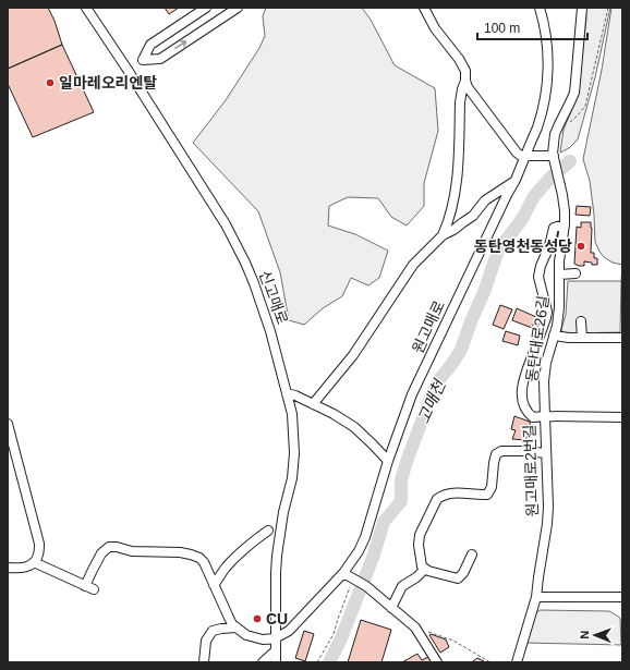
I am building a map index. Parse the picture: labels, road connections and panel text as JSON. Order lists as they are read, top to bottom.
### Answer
{
  "streets": {
    "street": [
      "신고매로",
      "원고매로",
      "동탄대로26길",
      "원고매로2번길"
    ]
  },
  "crossings": [
    ["신고매로", "원고매로"],
    ["동탄대로26길", "원고매로2번길"]
  ],
  "water": ["고매천"],
  "places": ["일마레오리엔탈", "동탄영천동성당", "CU"],
  "scale_bar": "100 m",
  "north": "left"
}
